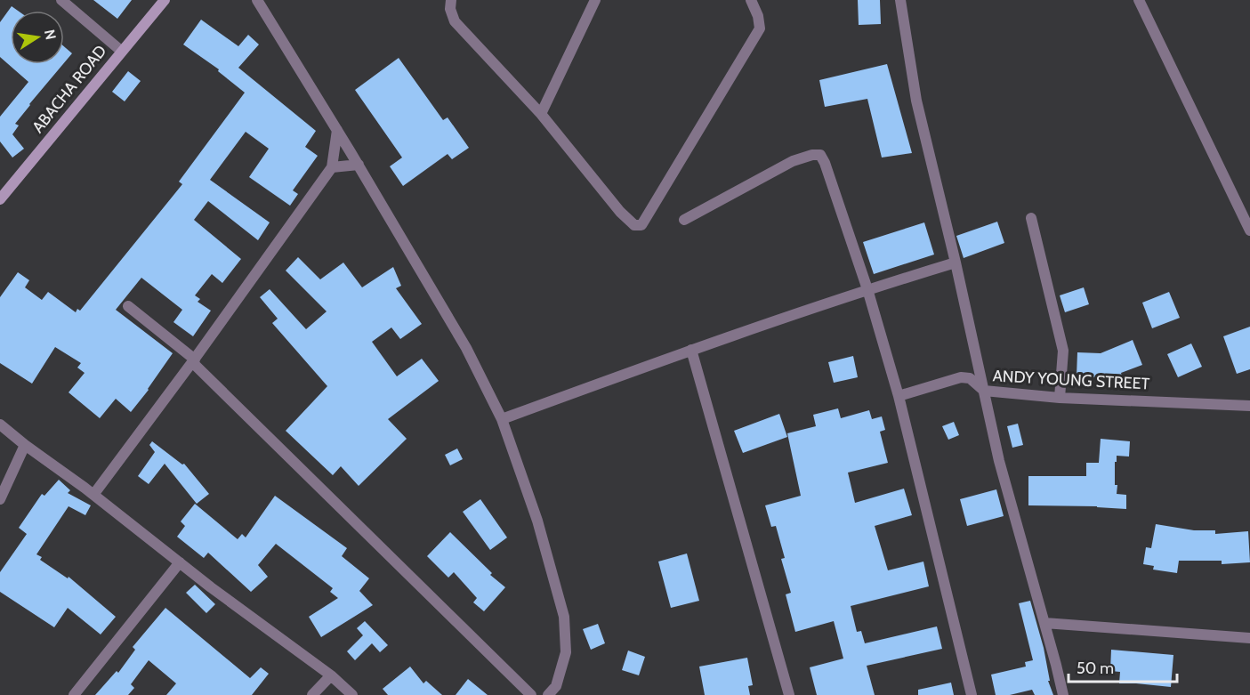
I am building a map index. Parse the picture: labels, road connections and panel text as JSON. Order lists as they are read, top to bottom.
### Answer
{
  "streets": {
    "street": ["ABACHA ROAD", "ANDY YOUNG STREET"]
  },
  "scale_bar": "50 m",
  "north": "right"
}
